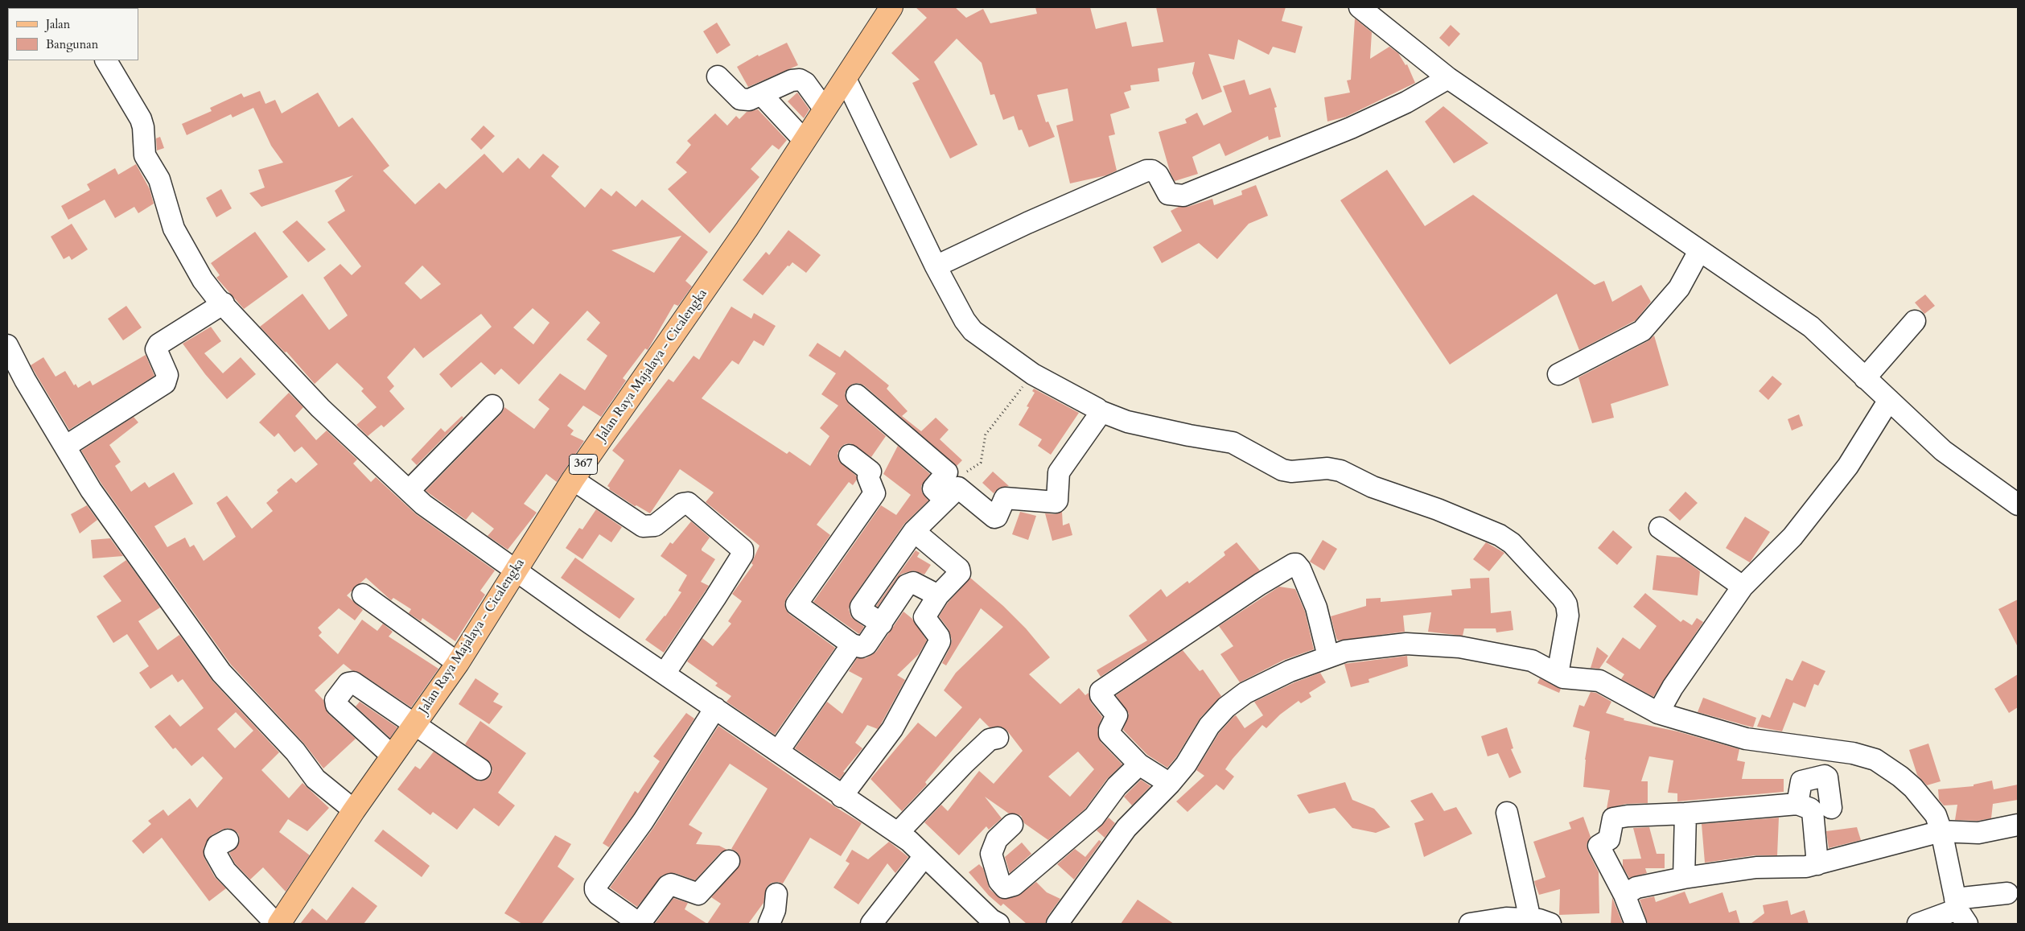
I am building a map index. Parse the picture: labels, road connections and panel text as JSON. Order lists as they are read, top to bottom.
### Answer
{
  "streets": {
    "main road": ["Jalan Raya Majalaya - Cicalengka", "367"]
  },
  "legend": ["Jalan", "Bangunan"]
}
